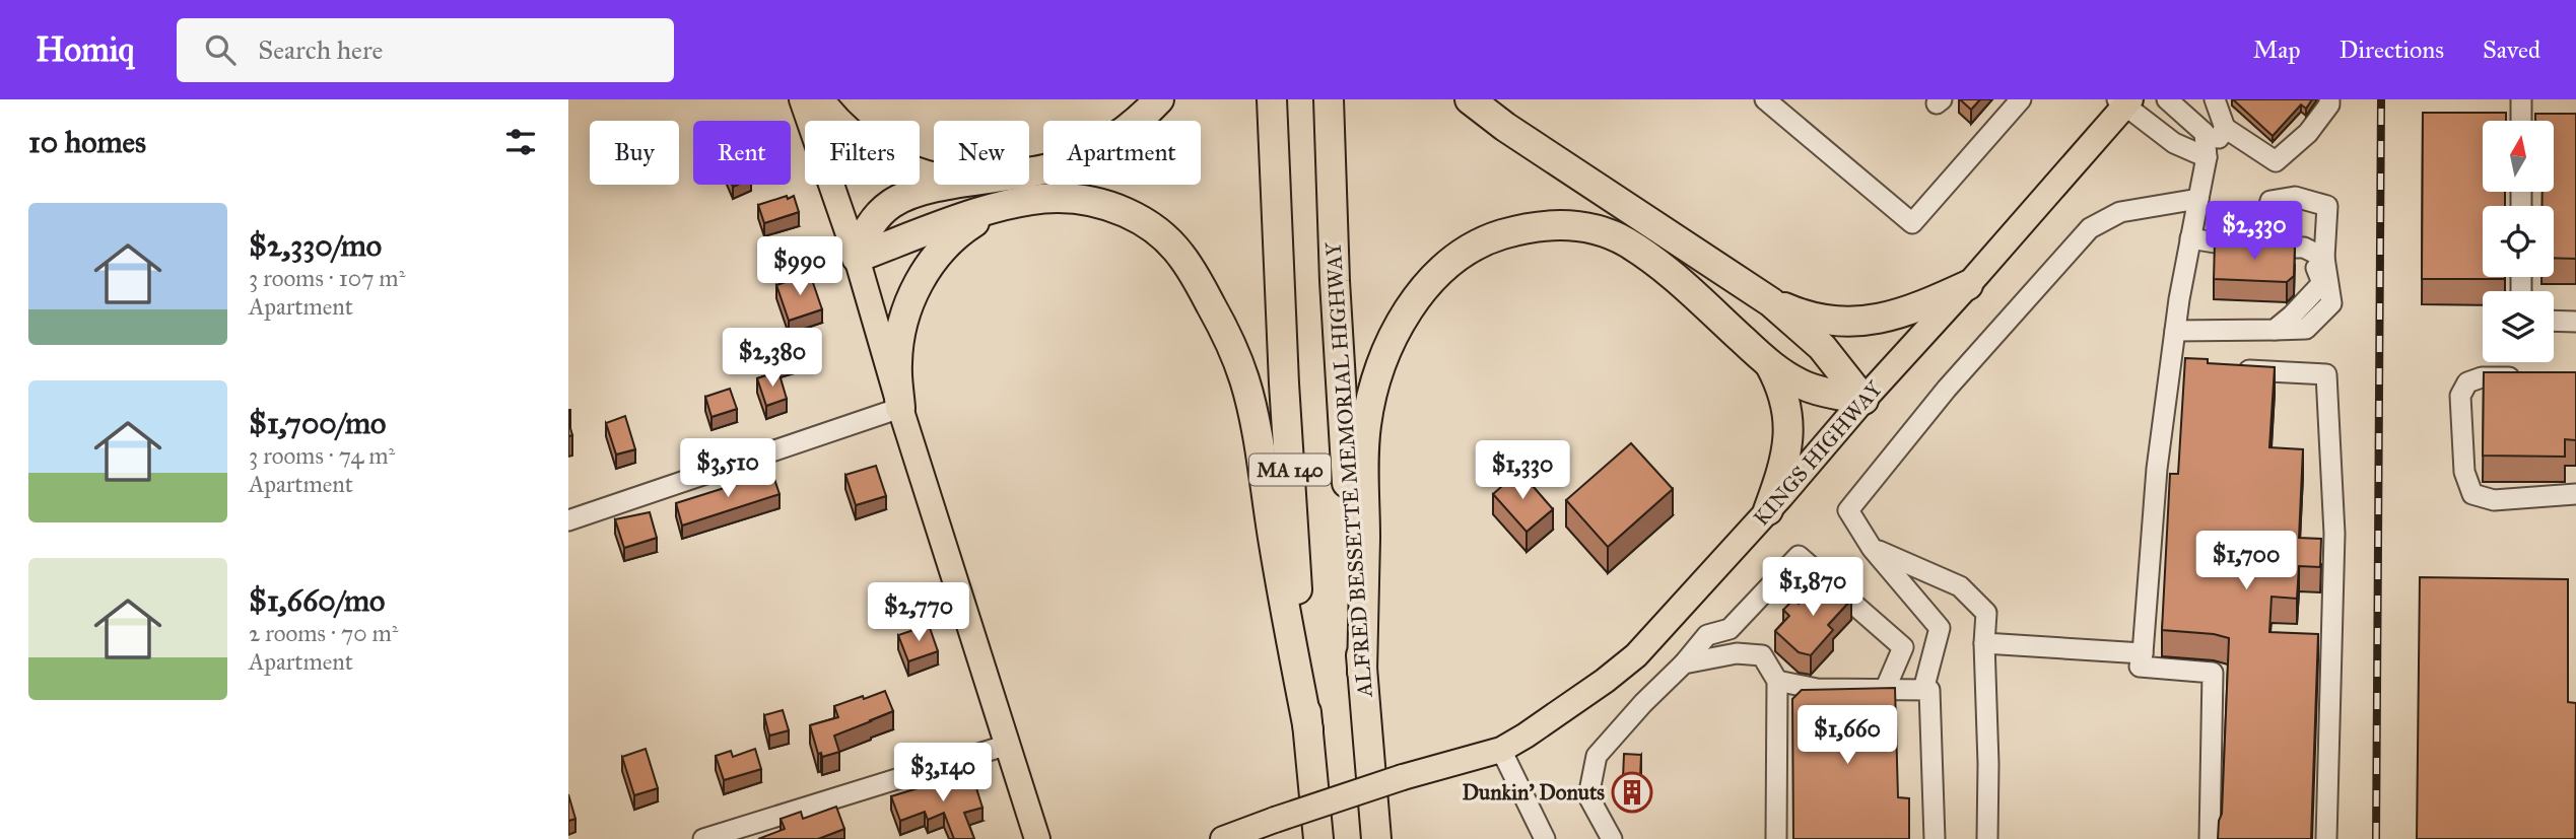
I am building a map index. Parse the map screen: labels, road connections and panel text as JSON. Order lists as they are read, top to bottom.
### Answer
{
  "streets": {
    "highway": ["MA 140", "ALFRED BESSETTE MEMORIAL HIGHWAY"],
    "main road": ["KINGS HIGHWAY"]
  },
  "places": {
    "building": ["Dunkin' Donuts"]
  },
  "north": "top",
  "page": {
    "header": "Homiq",
    "search": "Search here",
    "nav": ["Map", "Directions", "Saved"],
    "heading": "10 homes",
    "chip": [
      "Buy",
      "Rent",
      "Filters",
      "New",
      "Apartment"
    ],
    "list": [
      {
        "name": "$2,330/mo",
        "note": "3 rooms · 107 m² · Apartment"
      },
      {
        "name": "$1,700/mo",
        "note": "3 rooms · 74 m² · Apartment"
      },
      {
        "name": "$1,660/mo",
        "note": "2 rooms · 70 m² · Apartment"
      }
    ],
    "price": [
      "$2,330",
      "$990",
      "$2,380",
      "$3,510",
      "$1,330",
      "$1,700",
      "$1,870",
      "$2,770",
      "$1,660",
      "$3,140"
    ]
  }
}
